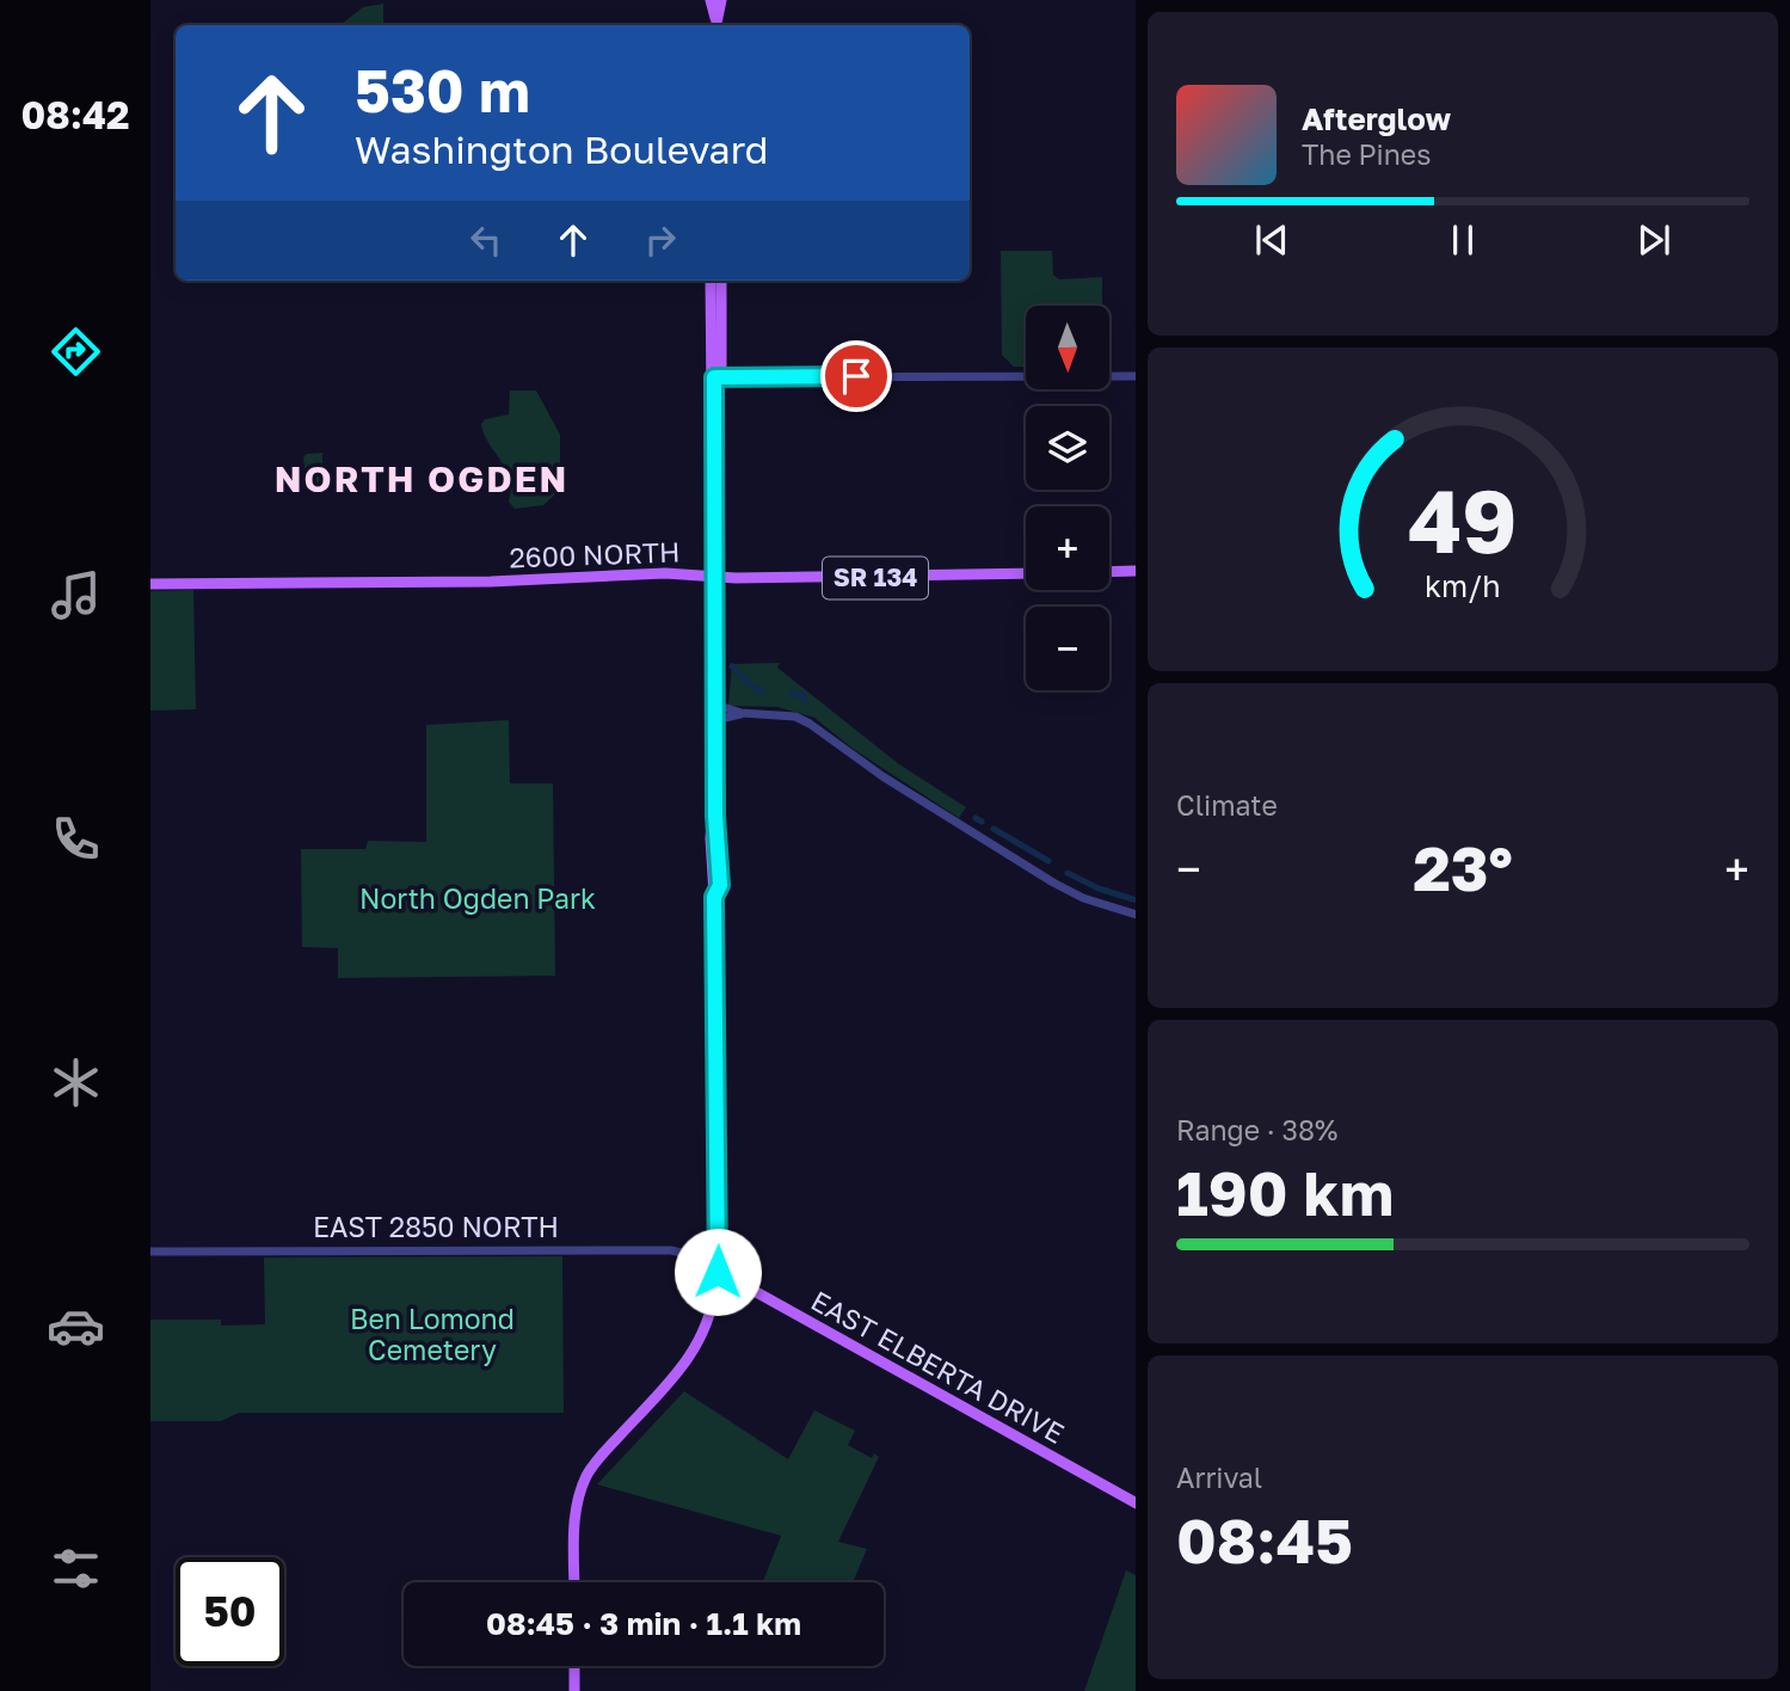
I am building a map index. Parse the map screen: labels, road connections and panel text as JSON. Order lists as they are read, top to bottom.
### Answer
{
  "streets": {
    "main road": ["2600 NORTH", "SR 134", "EAST ELBERTA DRIVE"],
    "street": ["EAST 2850 NORTH"]
  },
  "crossings": [
    ["EAST 2850 NORTH", "EAST ELBERTA DRIVE"]
  ],
  "districts": ["NORTH OGDEN"],
  "parks": ["North Ogden Park", "Ben Lomond Cemetery"],
  "north": "bottom",
  "page": {
    "tabs": "08:42",
    "turn": ["530 m", "Washington Boulevard"],
    "song": ["Afterglow", "The Pines"],
    "map_buttons": ["+", "−"],
    "tile": [
      "Climate",
      ["Range · 38%", "190 km"],
      ["Arrival", "08:45"]
    ],
    "heat": ["−", "23°", "+"],
    "limit": "50",
    "trip": "08:45 · 3 min · 1.1 km",
    "gauge": ["49", "km/h"]
  }
}
